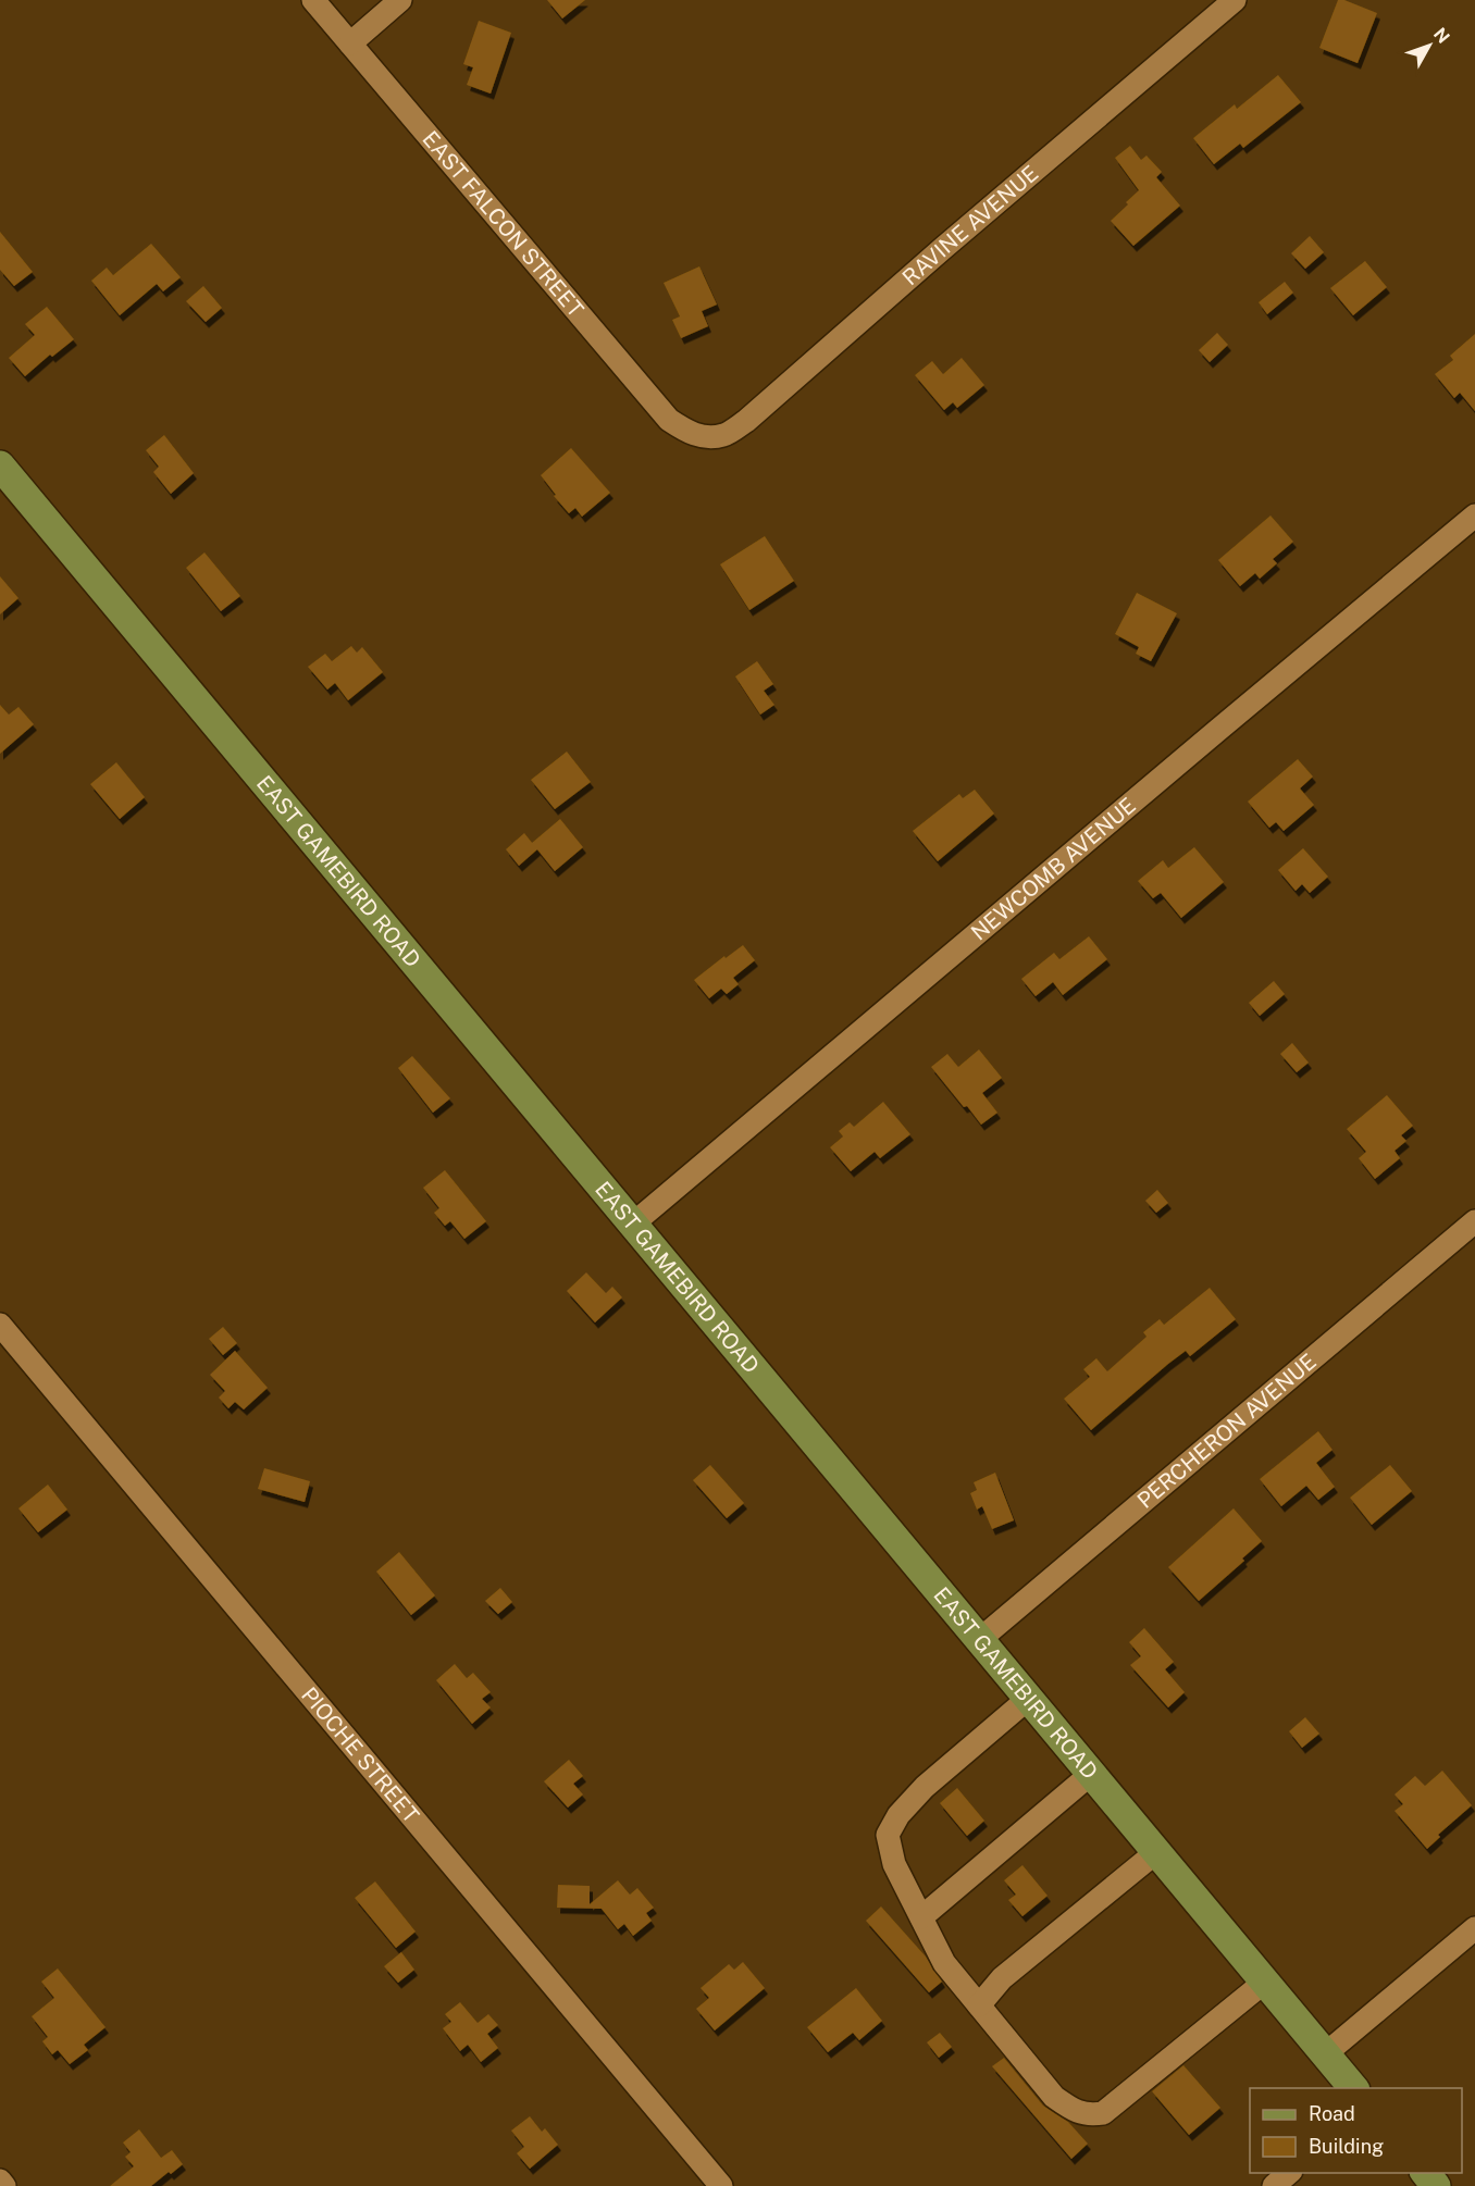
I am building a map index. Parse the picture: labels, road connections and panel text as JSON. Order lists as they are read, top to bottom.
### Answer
{
  "streets": {
    "main road": ["EAST GAMEBIRD ROAD"],
    "street": [
      "EAST FALCON STREET",
      "RAVINE AVENUE",
      "NEWCOMB AVENUE",
      "PERCHERON AVENUE",
      "PIOCHE STREET"
    ]
  },
  "crossings": [
    ["EAST FALCON STREET", "RAVINE AVENUE"],
    ["NEWCOMB AVENUE", "EAST GAMEBIRD ROAD"],
    ["EAST GAMEBIRD ROAD", "PERCHERON AVENUE"]
  ],
  "legend": ["Road", "Building"],
  "north": "top right"
}
